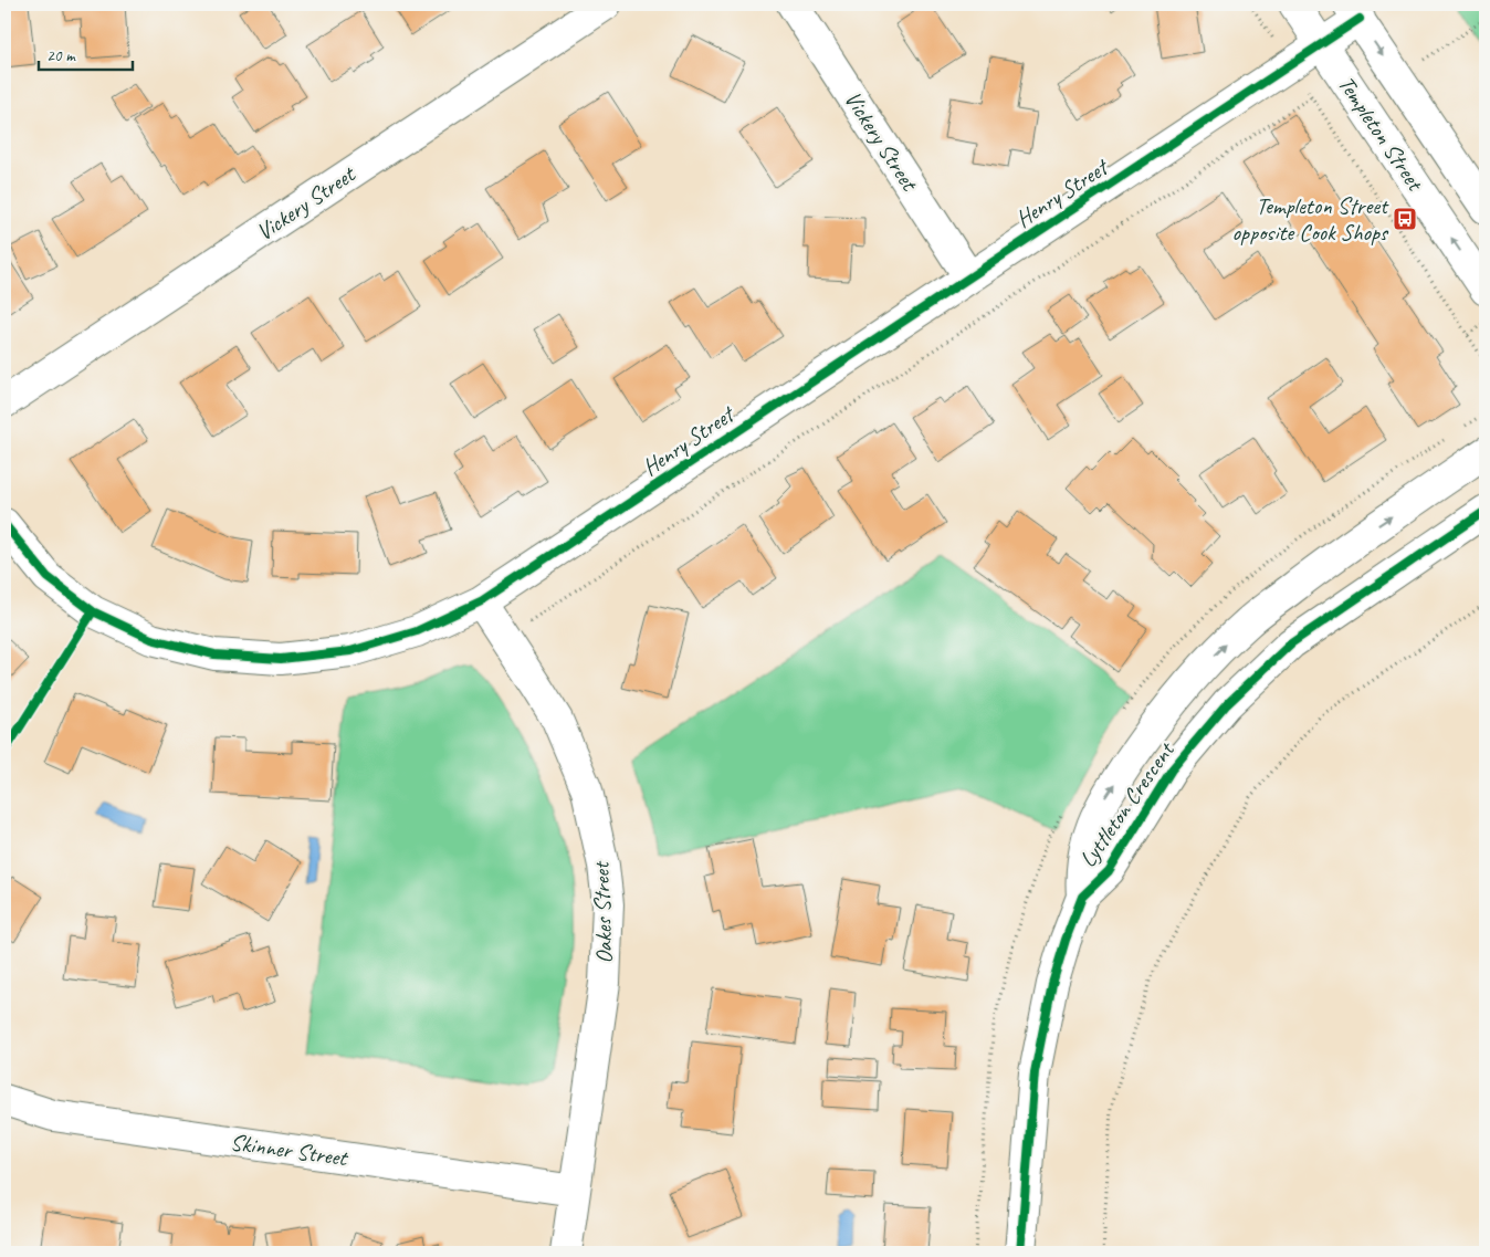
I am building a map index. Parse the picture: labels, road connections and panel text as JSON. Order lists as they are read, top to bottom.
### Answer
{
  "streets": {
    "street": [
      "Templeton Street",
      "Vickery Street",
      "Henry Street",
      "Lyttleton Crescent",
      "Oakes Street",
      "Skinner Street"
    ]
  },
  "crossings": [
    ["Templeton Street", "Henry Street"],
    ["Vickery Street", "Henry Street"],
    ["Henry Street", "Oakes Street"],
    ["Oakes Street", "Skinner Street"]
  ],
  "places": {
    "bus stop": ["Templeton Street opposite Cook Shops"]
  },
  "scale_bar": "20 m"
}
